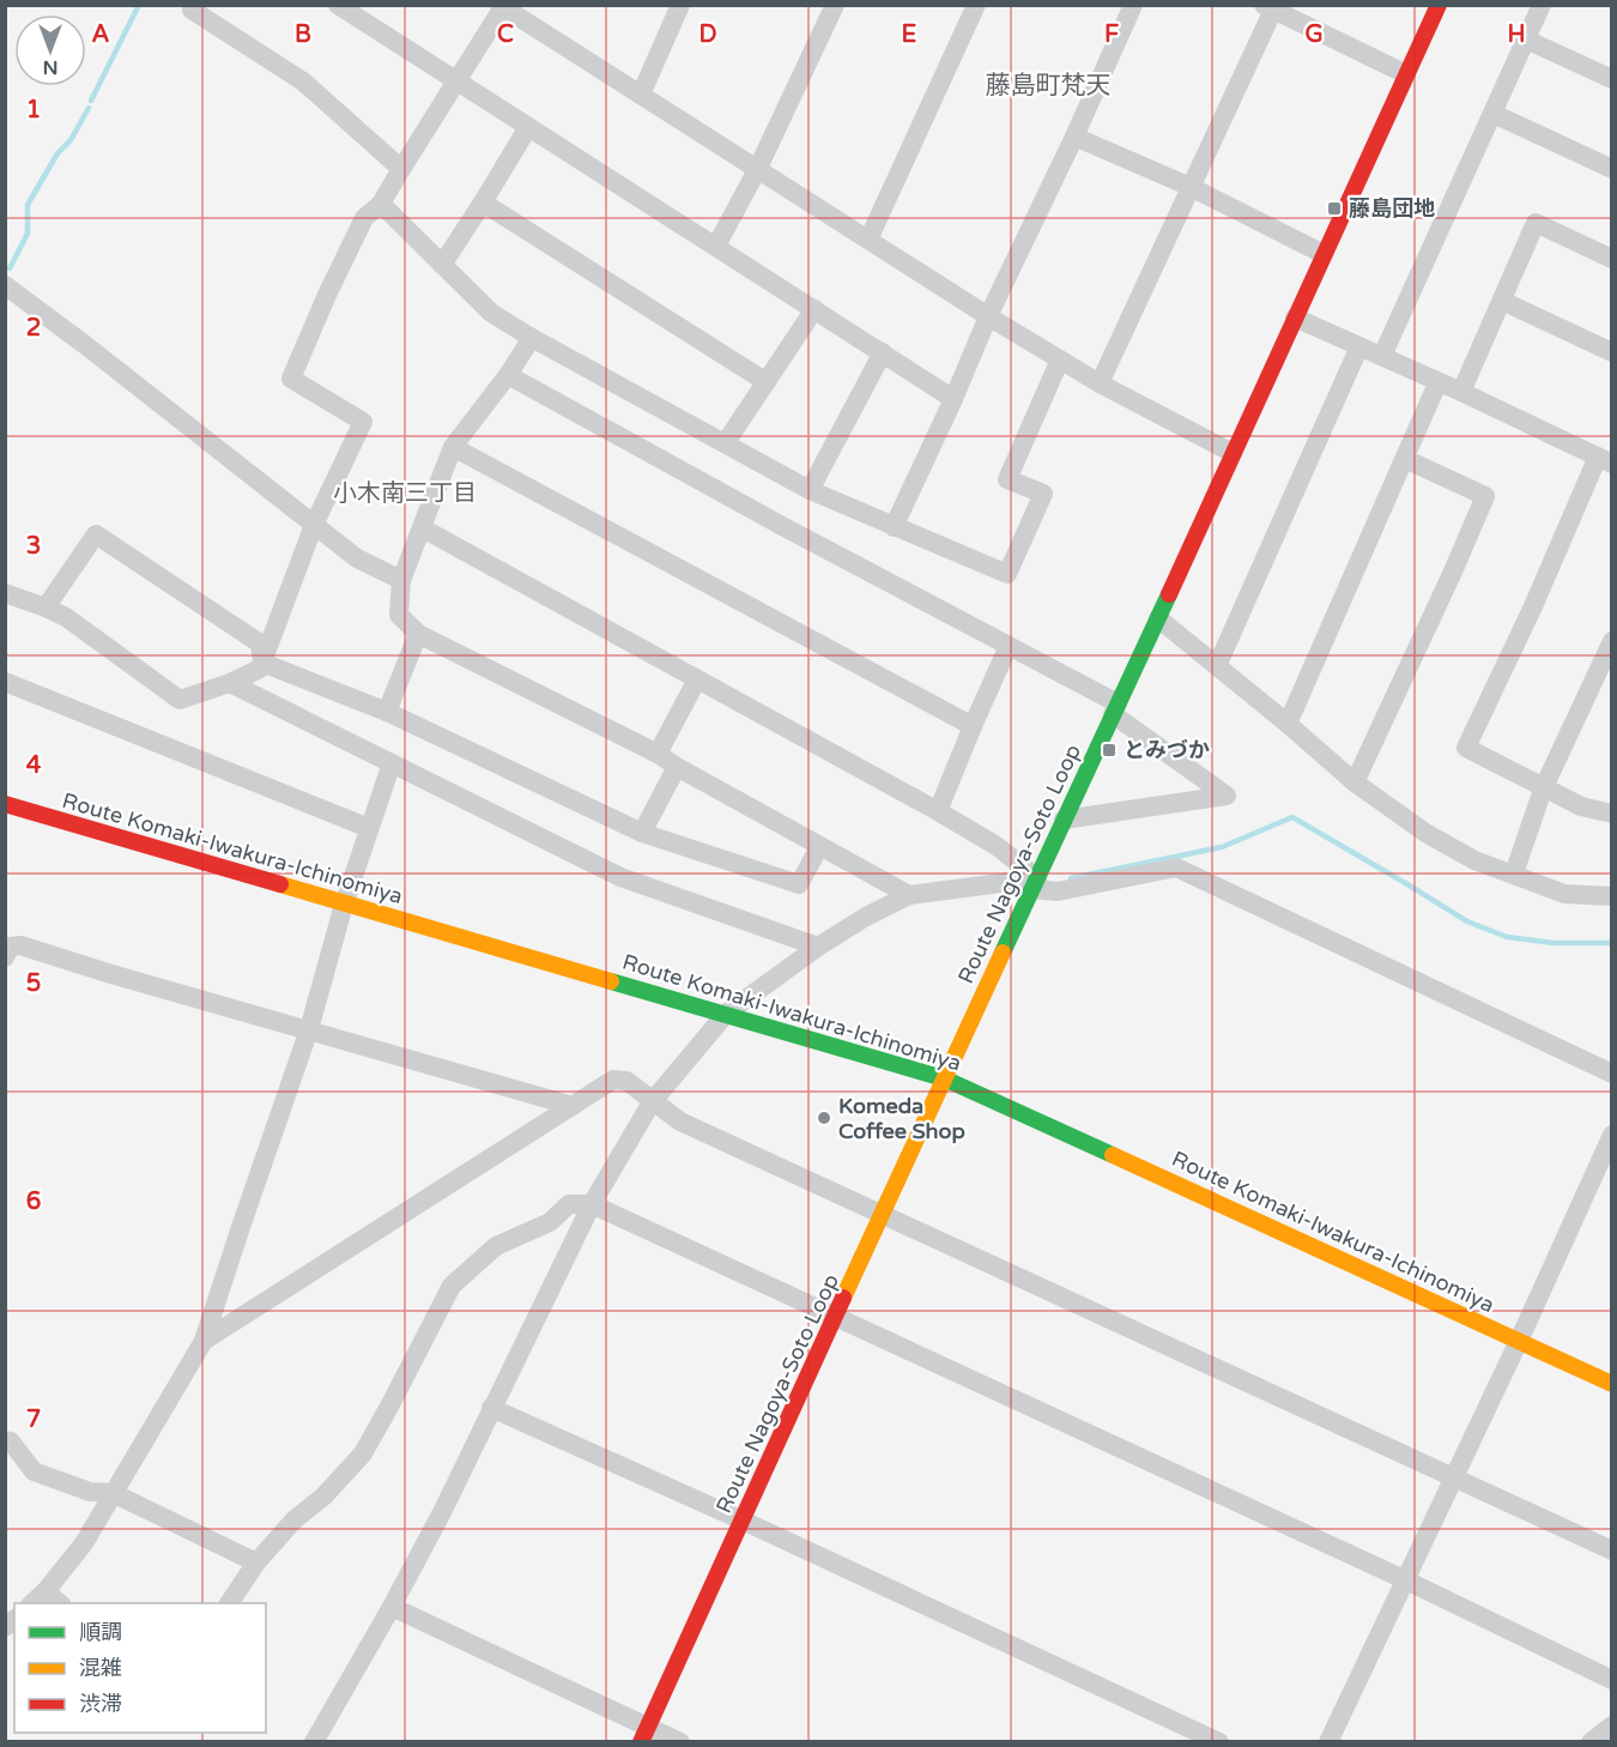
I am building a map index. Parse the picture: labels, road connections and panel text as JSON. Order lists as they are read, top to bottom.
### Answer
{
  "streets": {
    "main road": ["Route Komaki-Iwakura-Ichinomiya", "Route Nagoya-Soto Loop"]
  },
  "crossings": [
    ["Route Komaki-Iwakura-Ichinomiya", "Route Nagoya-Soto Loop"]
  ],
  "districts": ["藤島町梵天", "小木南三丁目"],
  "places": {
    "transit": ["藤島団地", "とみづか"],
    "other": ["Komeda Coffee Shop"]
  },
  "legend": ["順調", "混雑", "渋滞"],
  "north": "bottom",
  "grid": {
    "columns": [
      "A",
      "B",
      "C",
      "D",
      "E",
      "F",
      "G",
      "H"
    ],
    "rows": [
      "1",
      "2",
      "3",
      "4",
      "5",
      "6",
      "7"
    ]
  }
}
